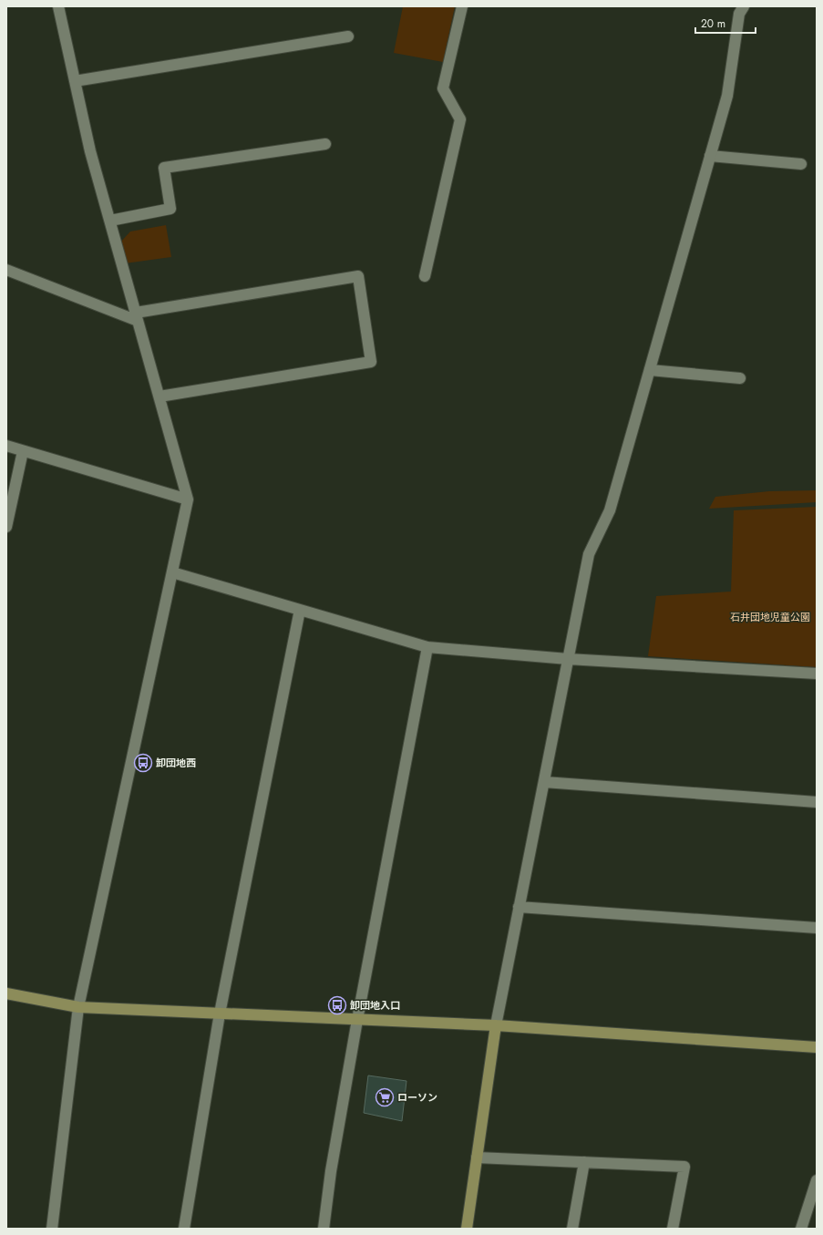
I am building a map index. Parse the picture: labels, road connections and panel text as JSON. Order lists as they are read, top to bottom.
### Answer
{
  "parks": ["石井団地児童公園"],
  "places": {
    "bus stop": ["卸団地西", "卸団地入口"],
    "supermarket": ["ローソン"]
  },
  "scale_bar": "20 m"
}
